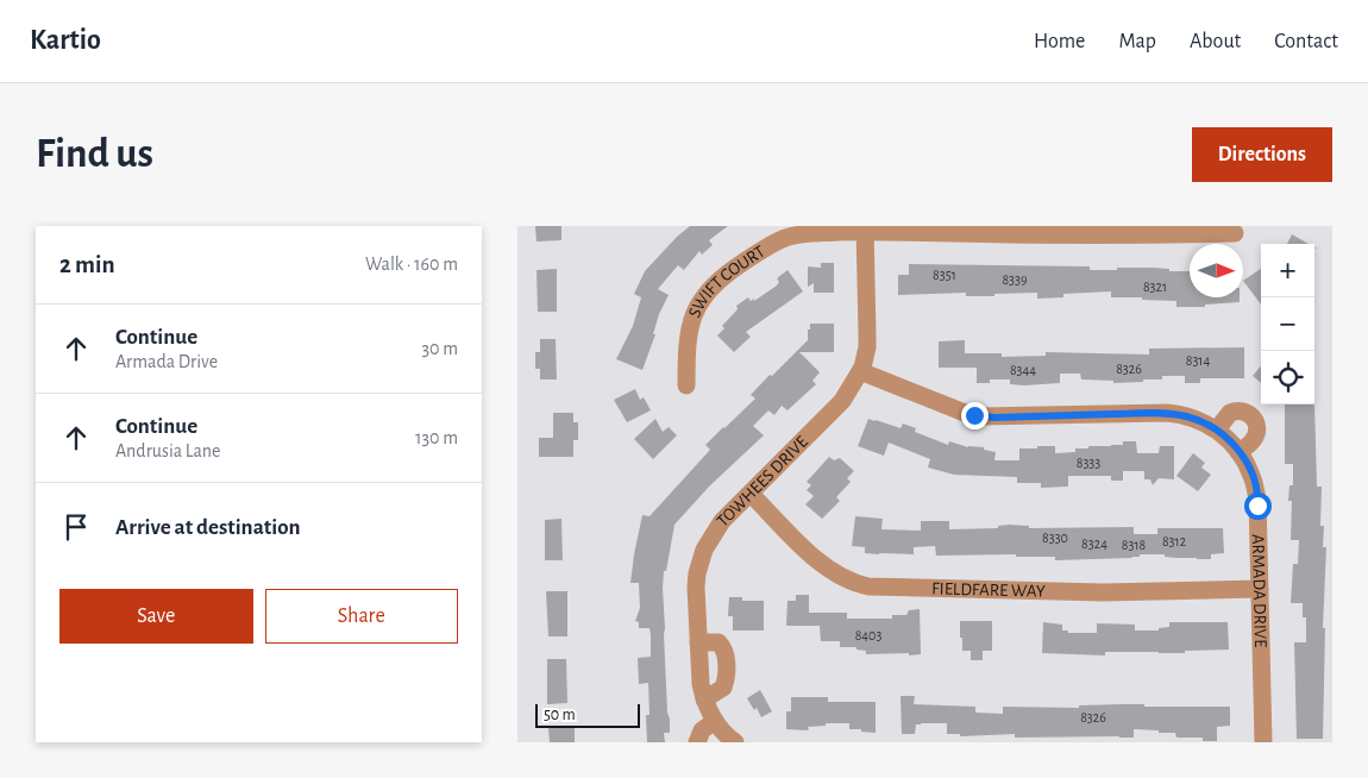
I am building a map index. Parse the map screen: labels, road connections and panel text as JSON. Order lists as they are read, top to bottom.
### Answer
{
  "streets": {
    "street": [
      "SWIFT COURT",
      "TOWHEES DRIVE",
      "FIELDFARE WAY",
      "ARMADA DRIVE"
    ]
  },
  "crossings": [
    ["SWIFT COURT", "TOWHEES DRIVE"],
    ["TOWHEES DRIVE", "FIELDFARE WAY"],
    ["FIELDFARE WAY", "ARMADA DRIVE"]
  ],
  "house_numbers": [
    "8351",
    "8339",
    "8321",
    "8314",
    "8326",
    "8344",
    "8333",
    "8330",
    "8312",
    "8324",
    "8318",
    "8403",
    "8326"
  ],
  "scale_bar": "50 m",
  "north": "right",
  "page": {
    "header": "Kartio",
    "nav": [
      "Home",
      "Map",
      "About",
      "Contact"
    ],
    "buttons": [
      "Directions",
      ["Save", "Share"]
    ],
    "title": "Find us",
    "heading": ["2 min", "Walk · 160 m"],
    "map_buttons": ["+", "−"],
    "list": [
      ["Continue", "Armada Drive", "30 m"],
      ["Continue", "Andrusia Lane", "130 m"],
      "Arrive at destination"
    ],
    "scale": "50 m"
  }
}
